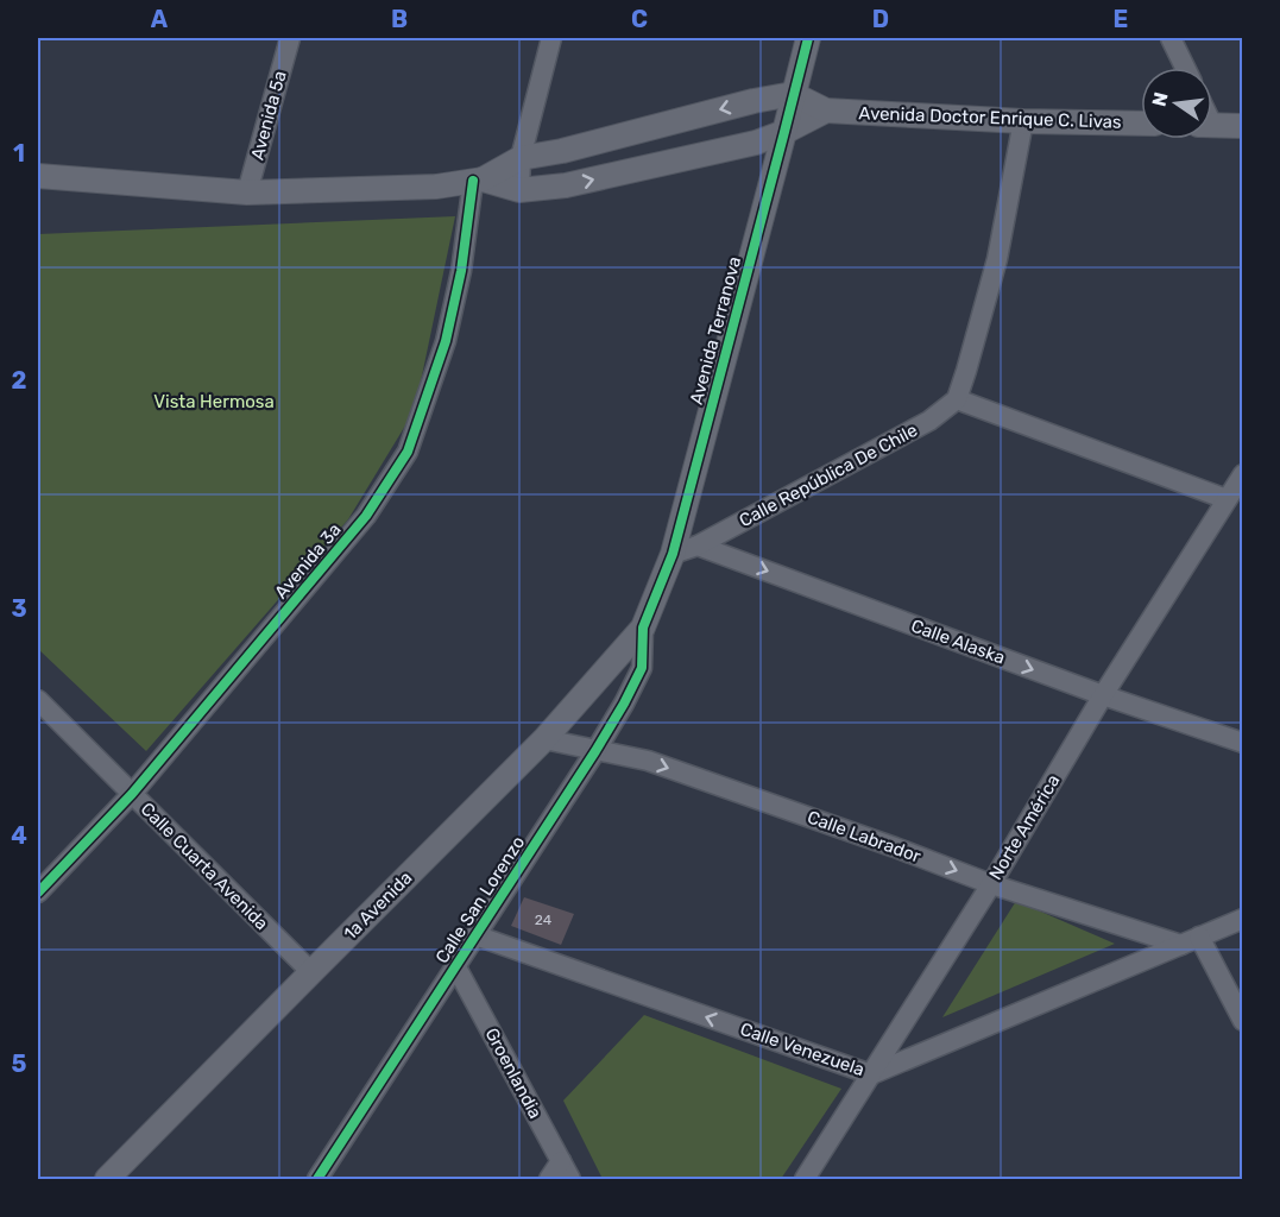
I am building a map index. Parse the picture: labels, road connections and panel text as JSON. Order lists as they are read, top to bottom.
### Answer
{
  "streets": {
    "street": [
      "Avenida 5a",
      "Avenida Doctor Enrique C. Livas",
      "Avenida Terranova",
      "Calle República De Chile",
      "Avenida 3a",
      "Calle Alaska",
      "Norte América",
      "Calle Labrador",
      "Calle Cuarta Avenida",
      "Calle San Lorenzo",
      "1a Avenida",
      "Calle Venezuela",
      "Groenlandia"
    ]
  },
  "crossings": [
    ["Avenida Doctor Enrique C. Livas", "Avenida Terranova"],
    ["Avenida Terranova", "Calle San Lorenzo"],
    ["Avenida Terranova", "1a Avenida"],
    ["Calle República De Chile", "Calle Alaska"],
    ["Avenida 3a", "Calle Cuarta Avenida"],
    ["Calle Alaska", "Norte América"],
    ["Norte América", "Calle Labrador"],
    ["Norte América", "Calle Venezuela"],
    ["Calle Labrador", "Calle San Lorenzo"],
    ["Calle Labrador", "1a Avenida"],
    ["Calle Labrador", "Calle Venezuela"],
    ["Calle Cuarta Avenida", "1a Avenida"],
    ["Calle San Lorenzo", "1a Avenida"],
    ["Calle San Lorenzo", "Calle Venezuela"],
    ["Calle San Lorenzo", "Groenlandia"]
  ],
  "one_way": ["Calle Alaska", "Calle Labrador", "Calle Venezuela"],
  "parks": ["Vista Hermosa"],
  "house_numbers": ["24"],
  "north": "left",
  "grid": {
    "columns": [
      "A",
      "B",
      "C",
      "D",
      "E"
    ],
    "rows": [
      "1",
      "2",
      "3",
      "4",
      "5"
    ]
  }
}
